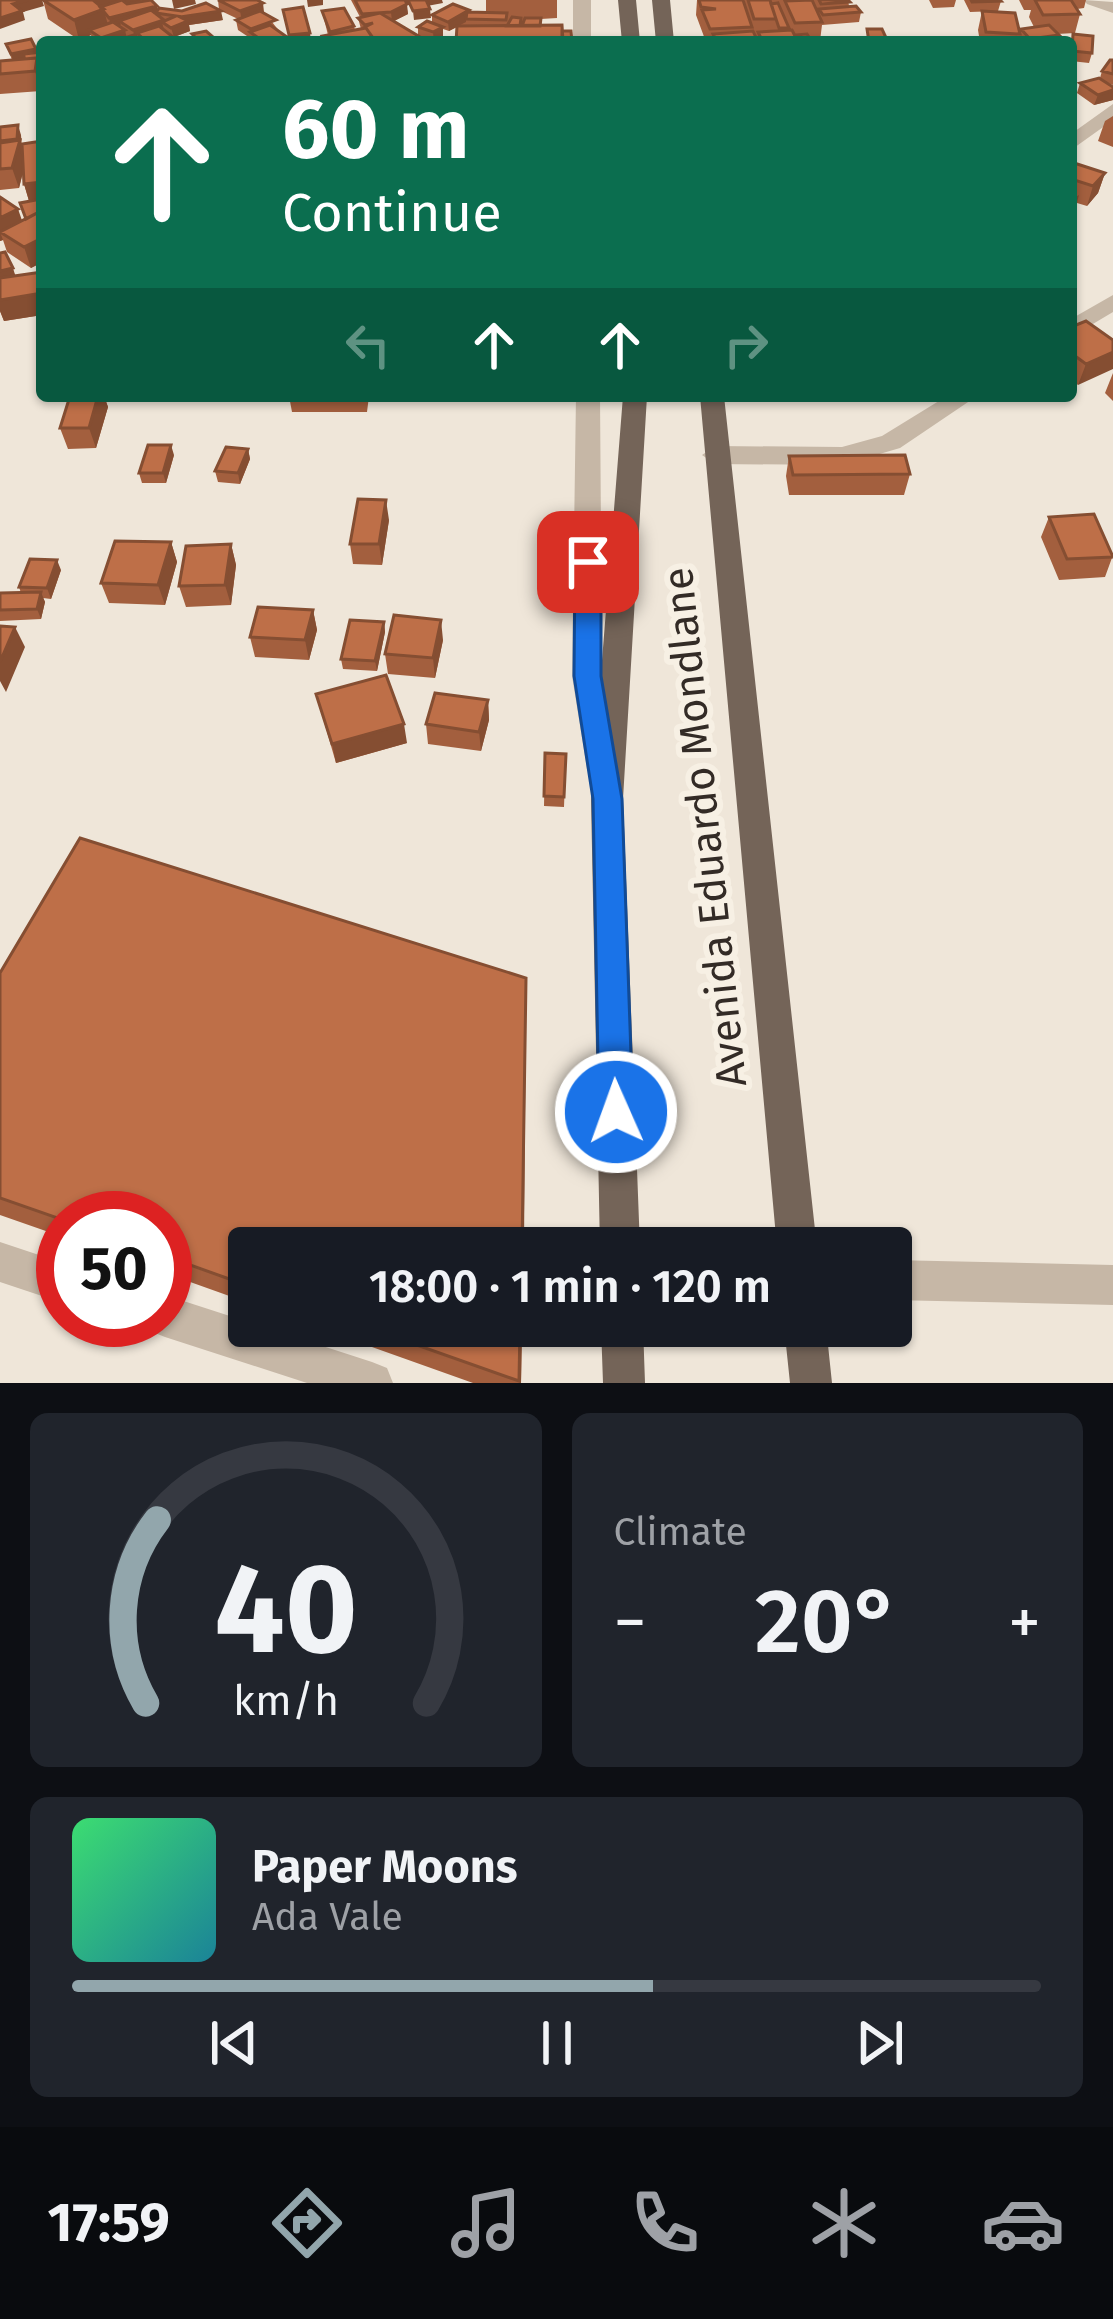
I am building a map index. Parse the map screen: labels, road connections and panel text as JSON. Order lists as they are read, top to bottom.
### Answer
{
  "streets": {
    "main road": ["Avenida Eduardo Mondlane"]
  },
  "page": {
    "turn": ["60 m", "Continue"],
    "limit": "50",
    "trip": "18:00 · 1 min · 120 m",
    "tile": "Climate",
    "heat": ["−", "20°", "+"],
    "song": ["Paper Moons", "Ada Vale"],
    "tabs": "17:59",
    "gauge": ["40", "km/h"]
  }
}
